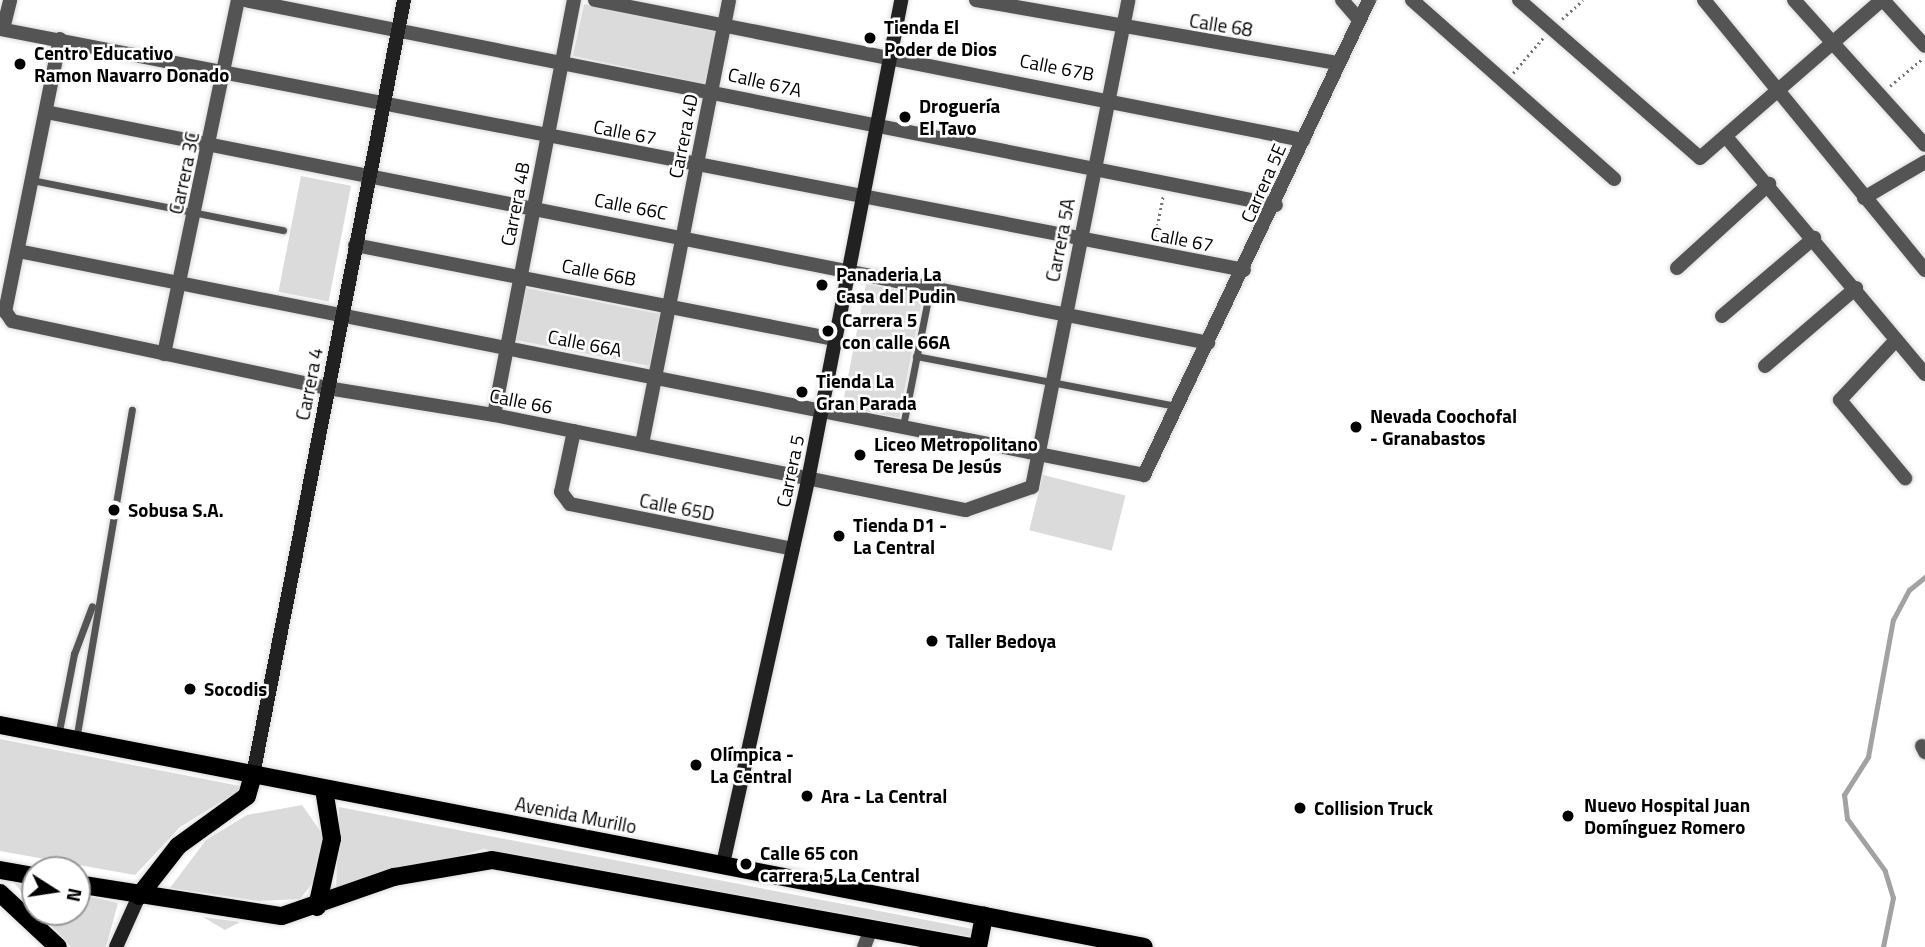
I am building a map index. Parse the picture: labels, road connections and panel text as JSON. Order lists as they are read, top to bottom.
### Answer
{
  "streets": {
    "main road": ["Avenida Murillo"],
    "street": [
      "Calle 68",
      "Calle 67B",
      "Calle 67A",
      "Calle 67",
      "Carrera 4D",
      "Carrera 3C",
      "Carrera 5E",
      "Carrera 4B",
      "Calle 66C",
      "Carrera 5A",
      "Calle 66B",
      "Calle 66A",
      "Carrera 4",
      "Calle 66",
      "Carrera 5",
      "Calle 65D"
    ]
  },
  "crossings": [
    ["Calle 68", "Carrera 5E"],
    ["Calle 68", "Carrera 5A"],
    ["Calle 67B", "Carrera 4D"],
    ["Calle 67B", "Carrera 5E"],
    ["Calle 67B", "Carrera 5A"],
    ["Calle 67B", "Carrera 5"],
    ["Calle 67A", "Carrera 4D"],
    ["Calle 67A", "Carrera 5E"],
    ["Calle 67A", "Carrera 4B"],
    ["Calle 67A", "Carrera 5A"],
    ["Calle 67A", "Carrera 4"],
    ["Calle 67A", "Carrera 5"],
    ["Calle 67", "Carrera 4D"],
    ["Calle 67", "Carrera 3C"],
    ["Calle 67", "Carrera 5E"],
    ["Calle 67", "Carrera 4B"],
    ["Calle 67", "Carrera 5A"],
    ["Calle 67", "Carrera 4"],
    ["Calle 67", "Carrera 5"],
    ["Carrera 4D", "Calle 66C"],
    ["Carrera 4D", "Calle 66B"],
    ["Carrera 4D", "Calle 66A"],
    ["Carrera 4D", "Calle 66"],
    ["Carrera 3C", "Calle 66C"],
    ["Carrera 3C", "Calle 66A"],
    ["Carrera 3C", "Calle 66"],
    ["Carrera 5E", "Calle 66C"],
    ["Carrera 5E", "Calle 66A"],
    ["Carrera 4B", "Calle 66C"],
    ["Carrera 4B", "Calle 66B"],
    ["Carrera 4B", "Calle 66A"],
    ["Carrera 4B", "Calle 66"],
    ["Calle 66C", "Carrera 5A"],
    ["Calle 66C", "Carrera 4"],
    ["Calle 66C", "Carrera 5"],
    ["Carrera 5A", "Calle 66A"],
    ["Carrera 5A", "Calle 66"],
    ["Calle 66B", "Carrera 4"],
    ["Calle 66B", "Carrera 5"],
    ["Calle 66A", "Carrera 4"],
    ["Calle 66A", "Calle 66"],
    ["Calle 66A", "Carrera 5"],
    ["Carrera 4", "Calle 66"],
    ["Carrera 4", "Avenida Murillo"],
    ["Calle 66", "Carrera 5"],
    ["Calle 66", "Calle 65D"],
    ["Carrera 5", "Calle 65D"],
    ["Carrera 5", "Avenida Murillo"]
  ],
  "places": [
    "Tienda El Poder de Dios",
    "Centro Educativo Ramon Navarro Donado",
    "Droguería El Tavo",
    "Panaderia La Casa del Pudin",
    "Carrera 5 con calle 66A",
    "Tienda La Gran Parada",
    "Nevada Coochofal - Granabastos",
    "Liceo Metropolitano Teresa De Jesús",
    "Sobusa S.A.",
    "Tienda D1 - La Central",
    "Taller Bedoya",
    "Socodis",
    "Olímpica - La Central",
    "Ara - La Central",
    "Collision Truck",
    "Nuevo Hospital Juan Domínguez Romero",
    "Calle 65 con carrera 5 La Central"
  ],
  "north": "right"
}
